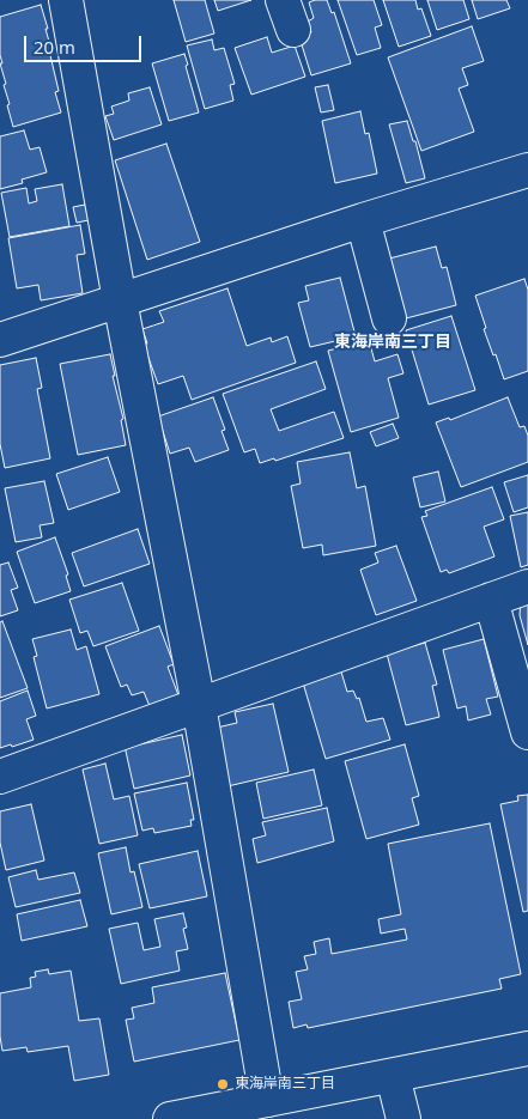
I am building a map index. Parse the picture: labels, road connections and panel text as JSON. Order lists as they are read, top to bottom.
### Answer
{
  "districts": ["東海岸南三丁目"],
  "places": ["東海岸南三丁目"],
  "scale_bar": "20 m"
}
